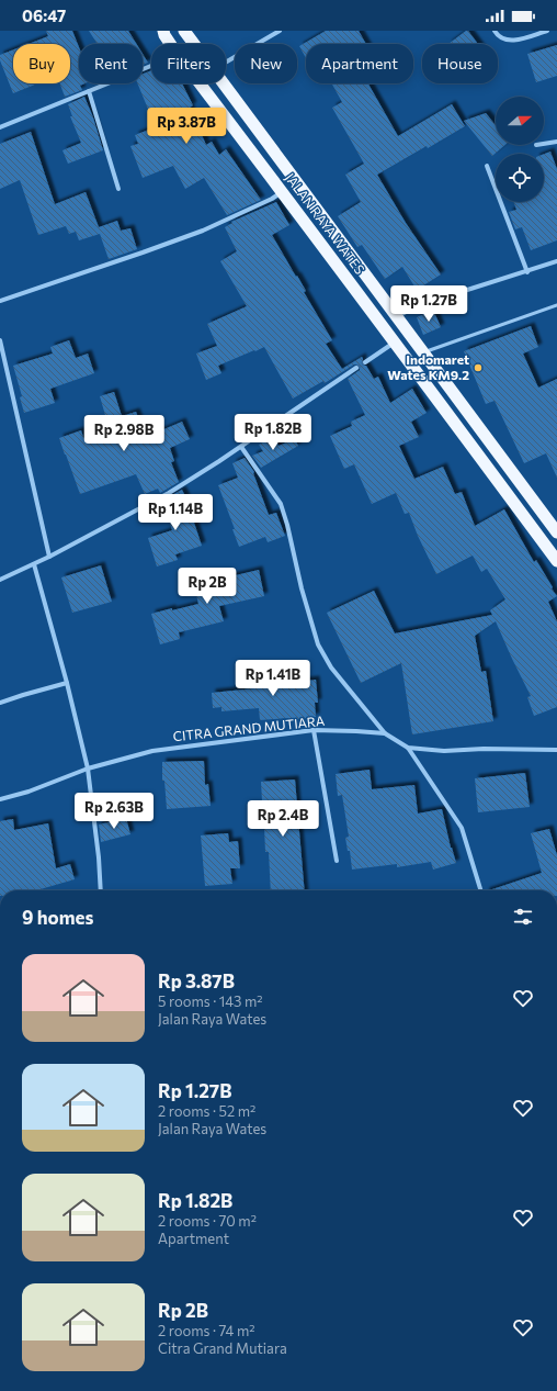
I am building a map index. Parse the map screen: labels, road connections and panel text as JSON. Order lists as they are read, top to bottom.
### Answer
{
  "streets": {
    "highway": ["JALAN RAYA WATES"],
    "street": ["CITRA GRAND MUTIARA"]
  },
  "places": ["Indomaret Wates KM9.2"],
  "north": "right",
  "page": {
    "status": "06:47",
    "chip": [
      "Buy",
      "Rent",
      "Filters",
      "New",
      "Apartment",
      "House"
    ],
    "price": [
      "Rp 3.87B",
      "Rp 1.27B",
      "Rp 1.82B",
      "Rp 2.98B",
      "Rp 1.14B",
      "Rp 2B",
      "Rp 1.41B",
      "Rp 2.63B",
      "Rp 2.4B"
    ],
    "heading": "9 homes",
    "list": [
      {
        "name": "Rp 3.87B",
        "note": "5 rooms · 143 m² · Jalan Raya Wates"
      },
      {
        "name": "Rp 1.27B",
        "note": "2 rooms · 52 m² · Jalan Raya Wates"
      },
      {
        "name": "Rp 1.82B",
        "note": "2 rooms · 70 m² · Apartment"
      },
      {
        "name": "Rp 2B",
        "note": "2 rooms · 74 m² · Citra Grand Mutiara"
      }
    ]
  }
}
